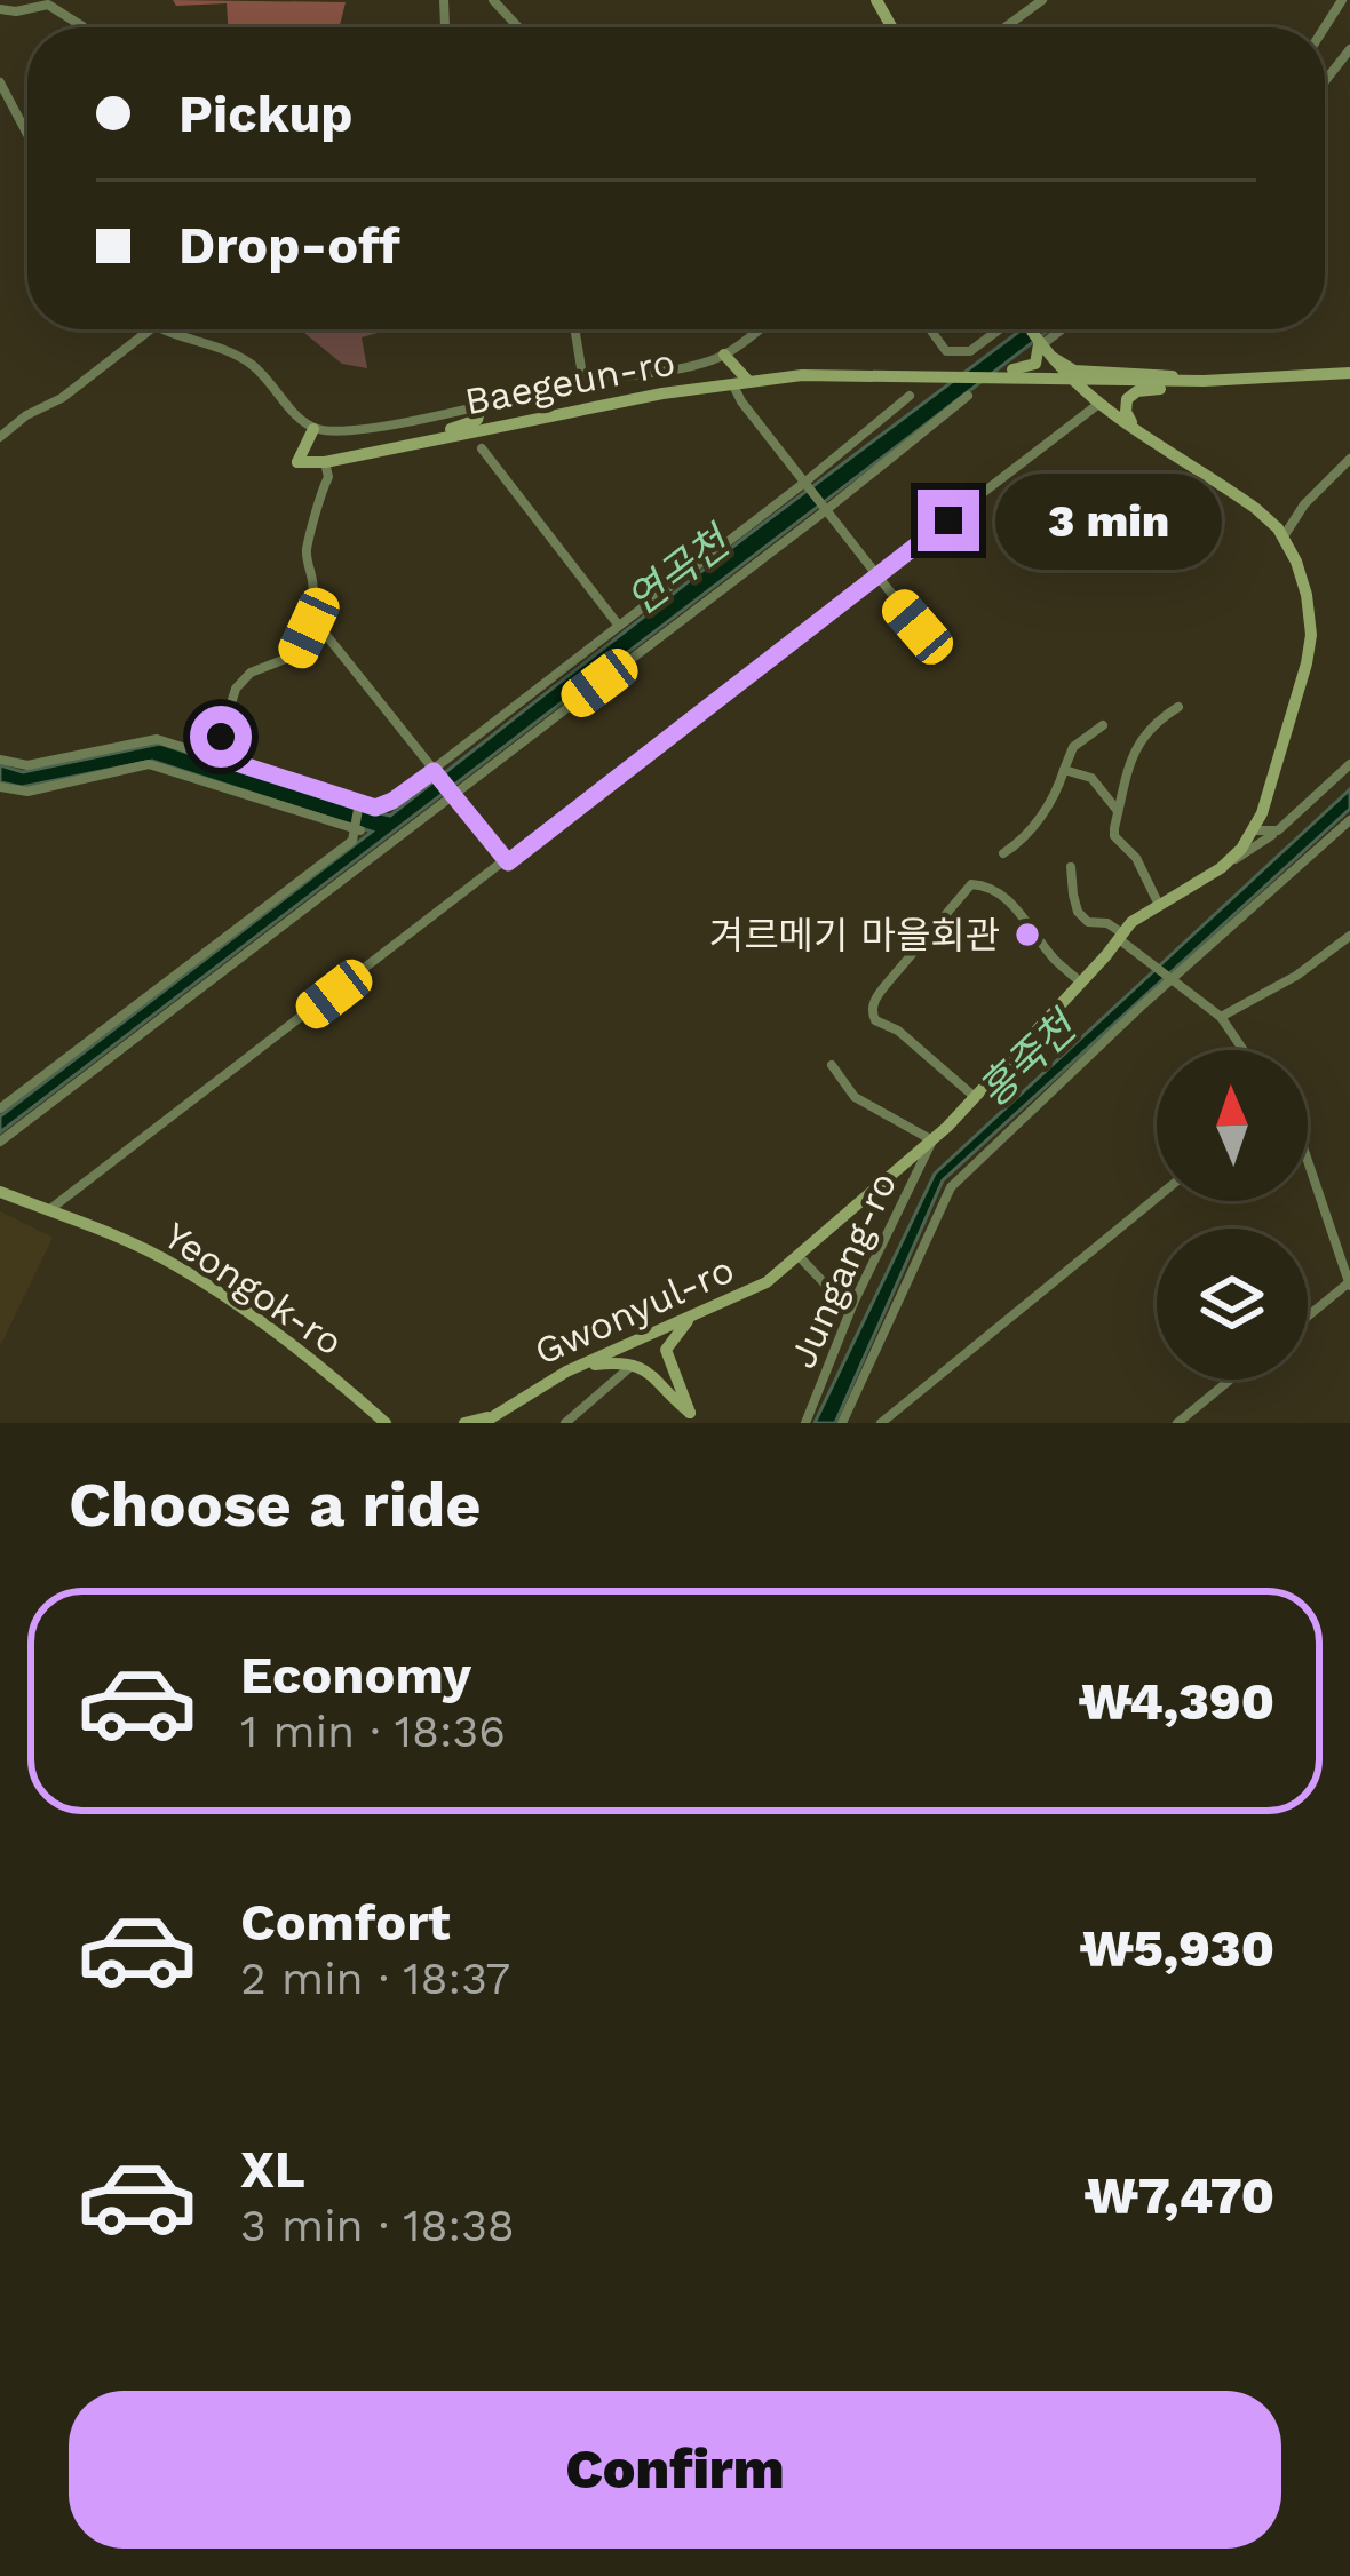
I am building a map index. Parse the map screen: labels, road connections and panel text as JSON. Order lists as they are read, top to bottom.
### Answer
{
  "streets": {
    "main road": ["Baegeun-ro", "Yeongok-ro", "Gwonyul-ro"],
    "street": ["Jungang-ro"]
  },
  "crossings": [
    ["Baegeun-ro", "Gwonyul-ro"],
    ["Jungang-ro", "Gwonyul-ro"]
  ],
  "water": ["연곡천", "홍죽천"],
  "places": ["겨르메기 마을회관"],
  "north": "top",
  "page": {
    "banner": ["Pickup", "Drop-off"],
    "bubble": "3 min",
    "heading": "Choose a ride",
    "list": [
      {
        "name": "Economy",
        "note": "1 min · 18:36",
        "value": "₩4,390"
      },
      {
        "name": "Comfort",
        "note": "2 min · 18:37",
        "value": "₩5,930"
      },
      {
        "name": "XL",
        "note": "3 min · 18:38",
        "value": "₩7,470"
      }
    ],
    "buttons": "Confirm"
  }
}
